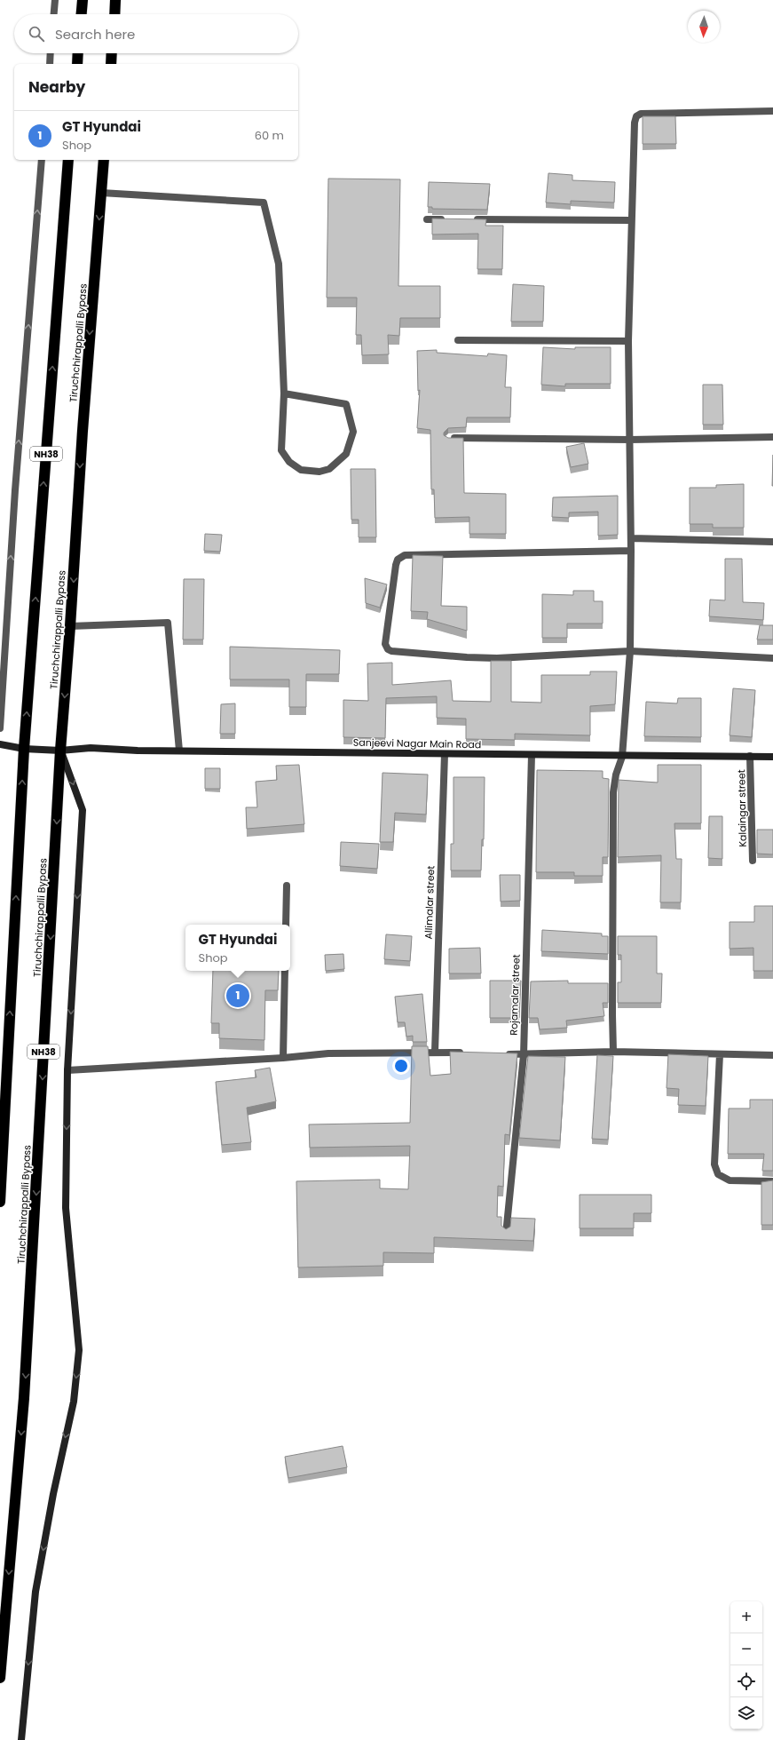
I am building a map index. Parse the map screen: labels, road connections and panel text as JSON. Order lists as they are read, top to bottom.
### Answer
{
  "streets": {
    "highway": ["Tiruchchirappalli Bypass", "NH38"],
    "main road": ["Sanjeevi Nagar Main Road"],
    "street": ["Kalaingar street", "Allimalar street", "Rojamalar street"]
  },
  "crossings": [
    ["Tiruchchirappalli Bypass", "Sanjeevi Nagar Main Road"],
    ["NH38", "Sanjeevi Nagar Main Road"],
    ["Sanjeevi Nagar Main Road", "Kalaingar street"],
    ["Sanjeevi Nagar Main Road", "Allimalar street"],
    ["Sanjeevi Nagar Main Road", "Rojamalar street"]
  ],
  "north": "bottom",
  "page": {
    "search": "Search here",
    "heading": "Nearby",
    "list": [
      {
        "mark": "1",
        "name": "GT Hyundai",
        "note": "Shop",
        "value": "60 m"
      }
    ],
    "popup": ["GT Hyundai", "Shop"],
    "pins": "1",
    "map_buttons": ["+", "−"]
  }
}
